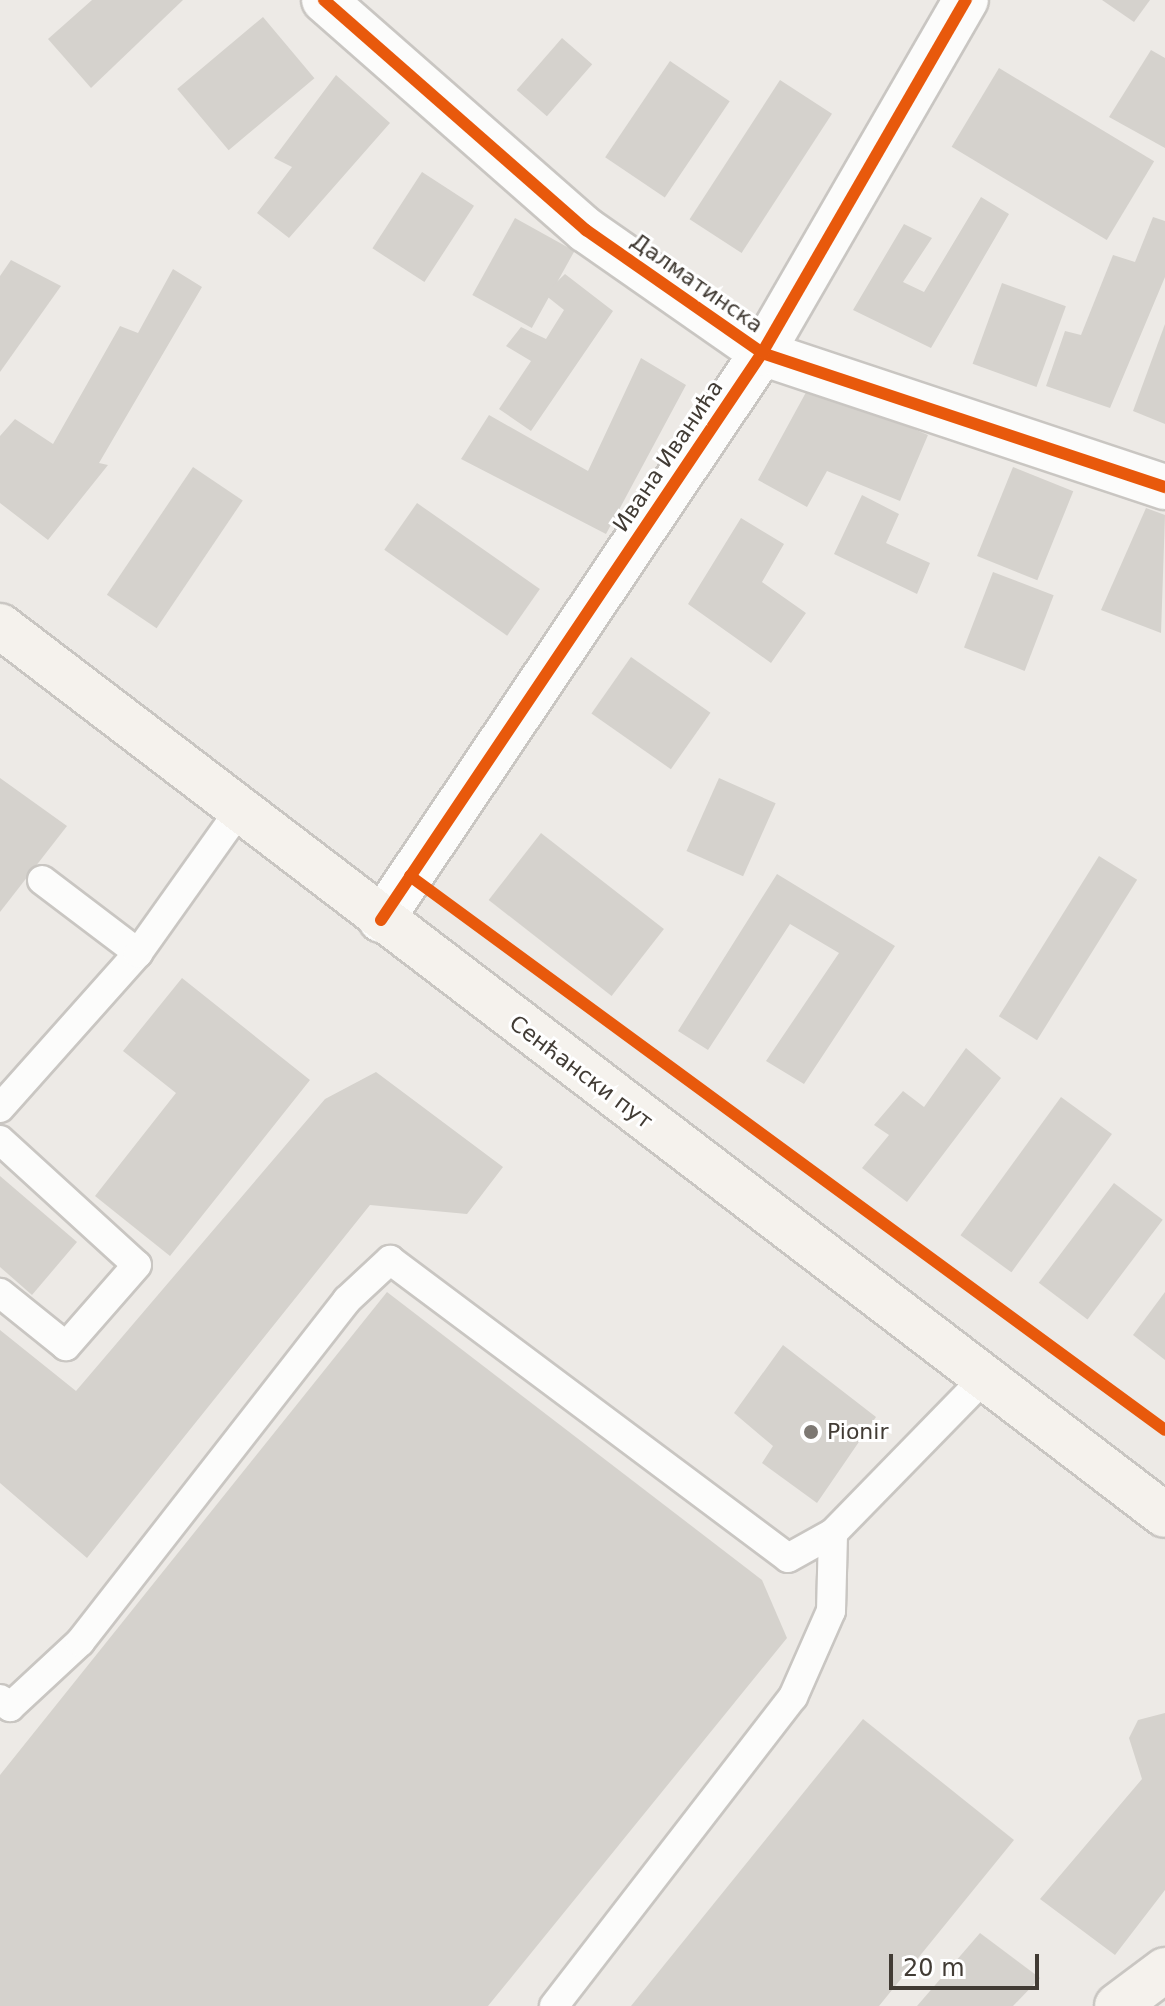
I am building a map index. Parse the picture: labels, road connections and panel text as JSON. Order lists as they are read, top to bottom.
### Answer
{
  "streets": {
    "main road": ["Сенћански пут"],
    "street": ["Далматинска", "Ивана Иванића"]
  },
  "crossings": [
    ["Далматинска", "Ивана Иванића"],
    ["Ивана Иванића", "Сенћански пут"]
  ],
  "places": ["Pionir"],
  "scale_bar": "20 m"
}
